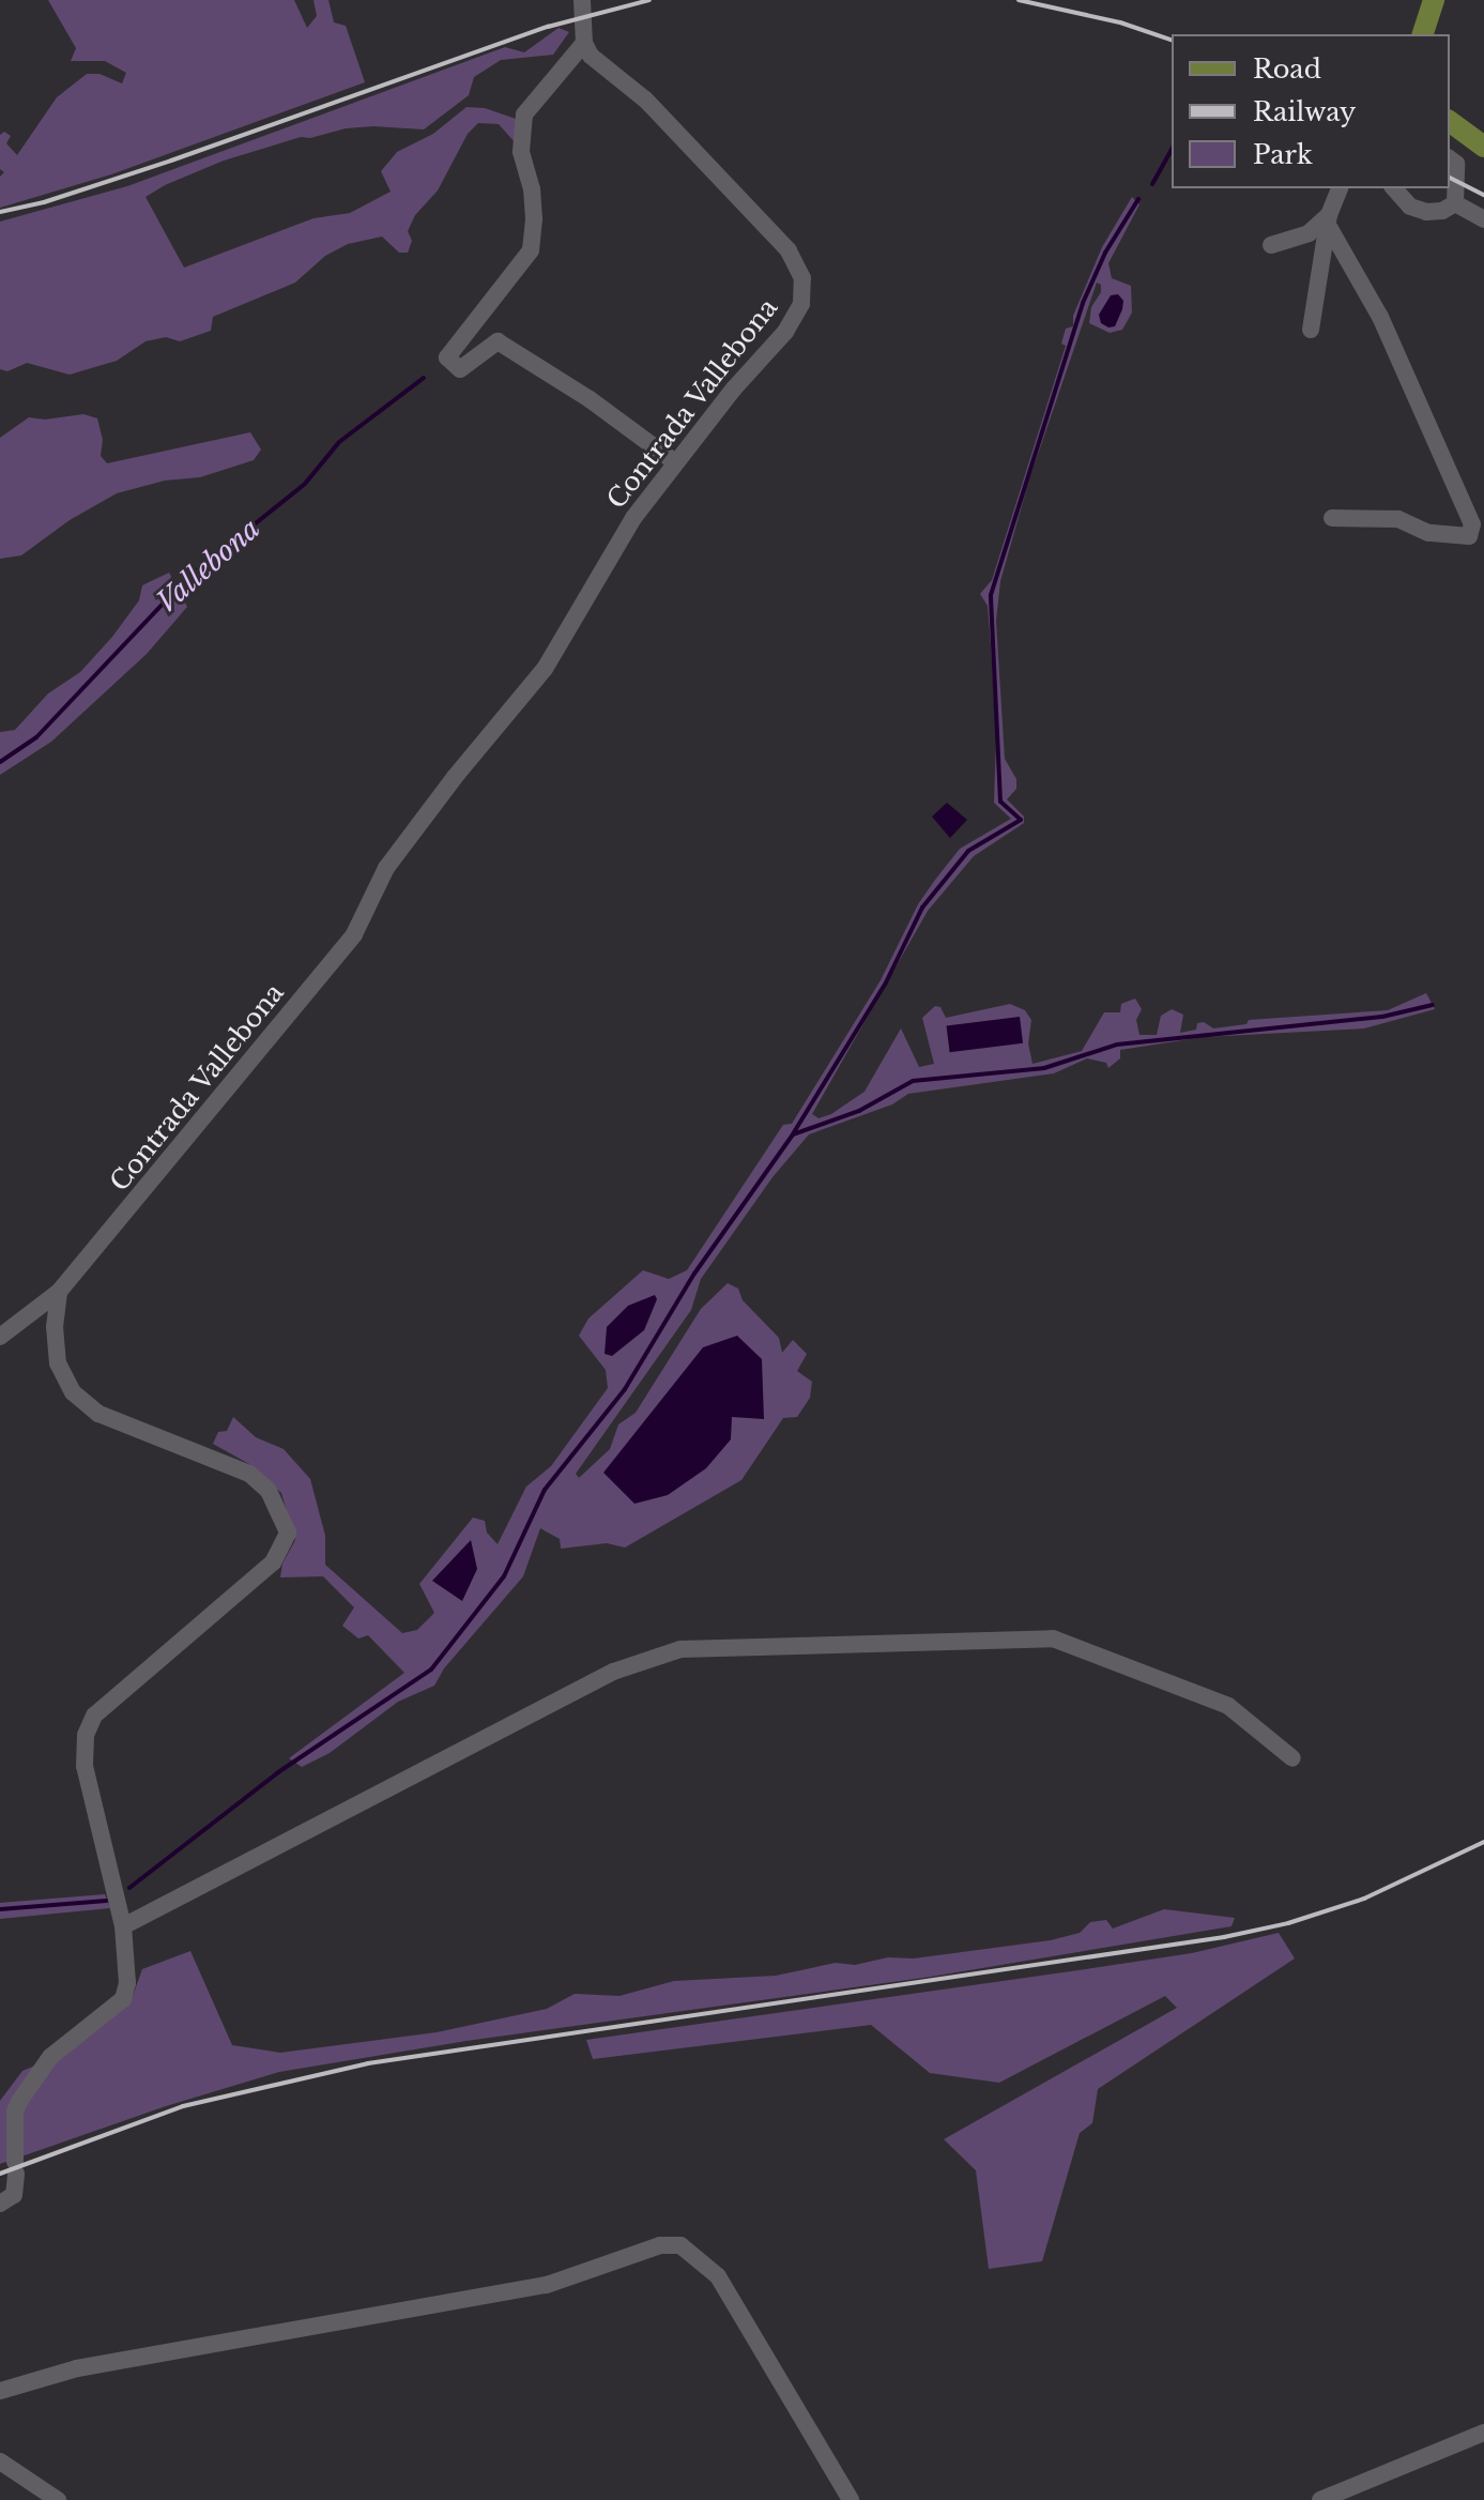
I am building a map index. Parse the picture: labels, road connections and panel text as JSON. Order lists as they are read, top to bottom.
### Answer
{
  "streets": {
    "street": ["Contrada Vallebona"]
  },
  "water": ["Vallebona"],
  "legend": ["Road", "Railway", "Park"]
}
